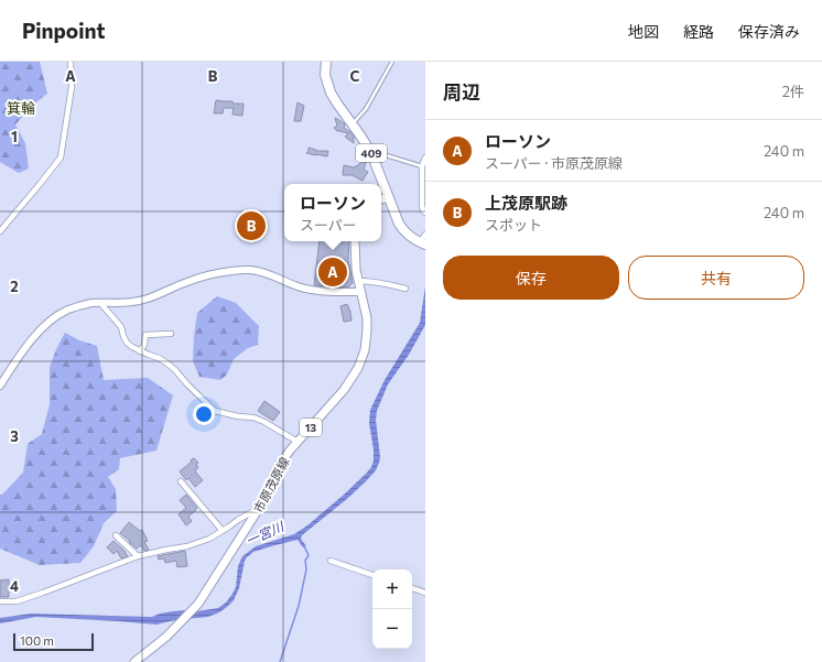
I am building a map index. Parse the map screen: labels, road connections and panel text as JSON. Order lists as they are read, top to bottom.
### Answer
{
  "streets": {
    "highway": ["409"],
    "main road": ["13", "市原茂原線"]
  },
  "districts": ["箕輪"],
  "water": ["一宮川"],
  "scale_bar": "100 m",
  "page": {
    "header": "Pinpoint",
    "nav": ["地図", "経路", "保存済み"],
    "heading": ["周辺", "2件"],
    "list": [
      {
        "mark": "A",
        "name": "ローソン",
        "note": "スーパー · 市原茂原線",
        "value": "240 m"
      },
      {
        "mark": "B",
        "name": "上茂原駅跡",
        "note": "スポット",
        "value": "240 m"
      }
    ],
    "popup": ["ローソン", "スーパー"],
    "pins": ["B", "A"],
    "buttons": ["保存", "共有"],
    "map_buttons": ["+", "−"],
    "scale": "100 m"
  },
  "grid": {
    "columns": ["A", "B", "C"],
    "rows": [
      "1",
      "2",
      "3",
      "4"
    ]
  }
}
